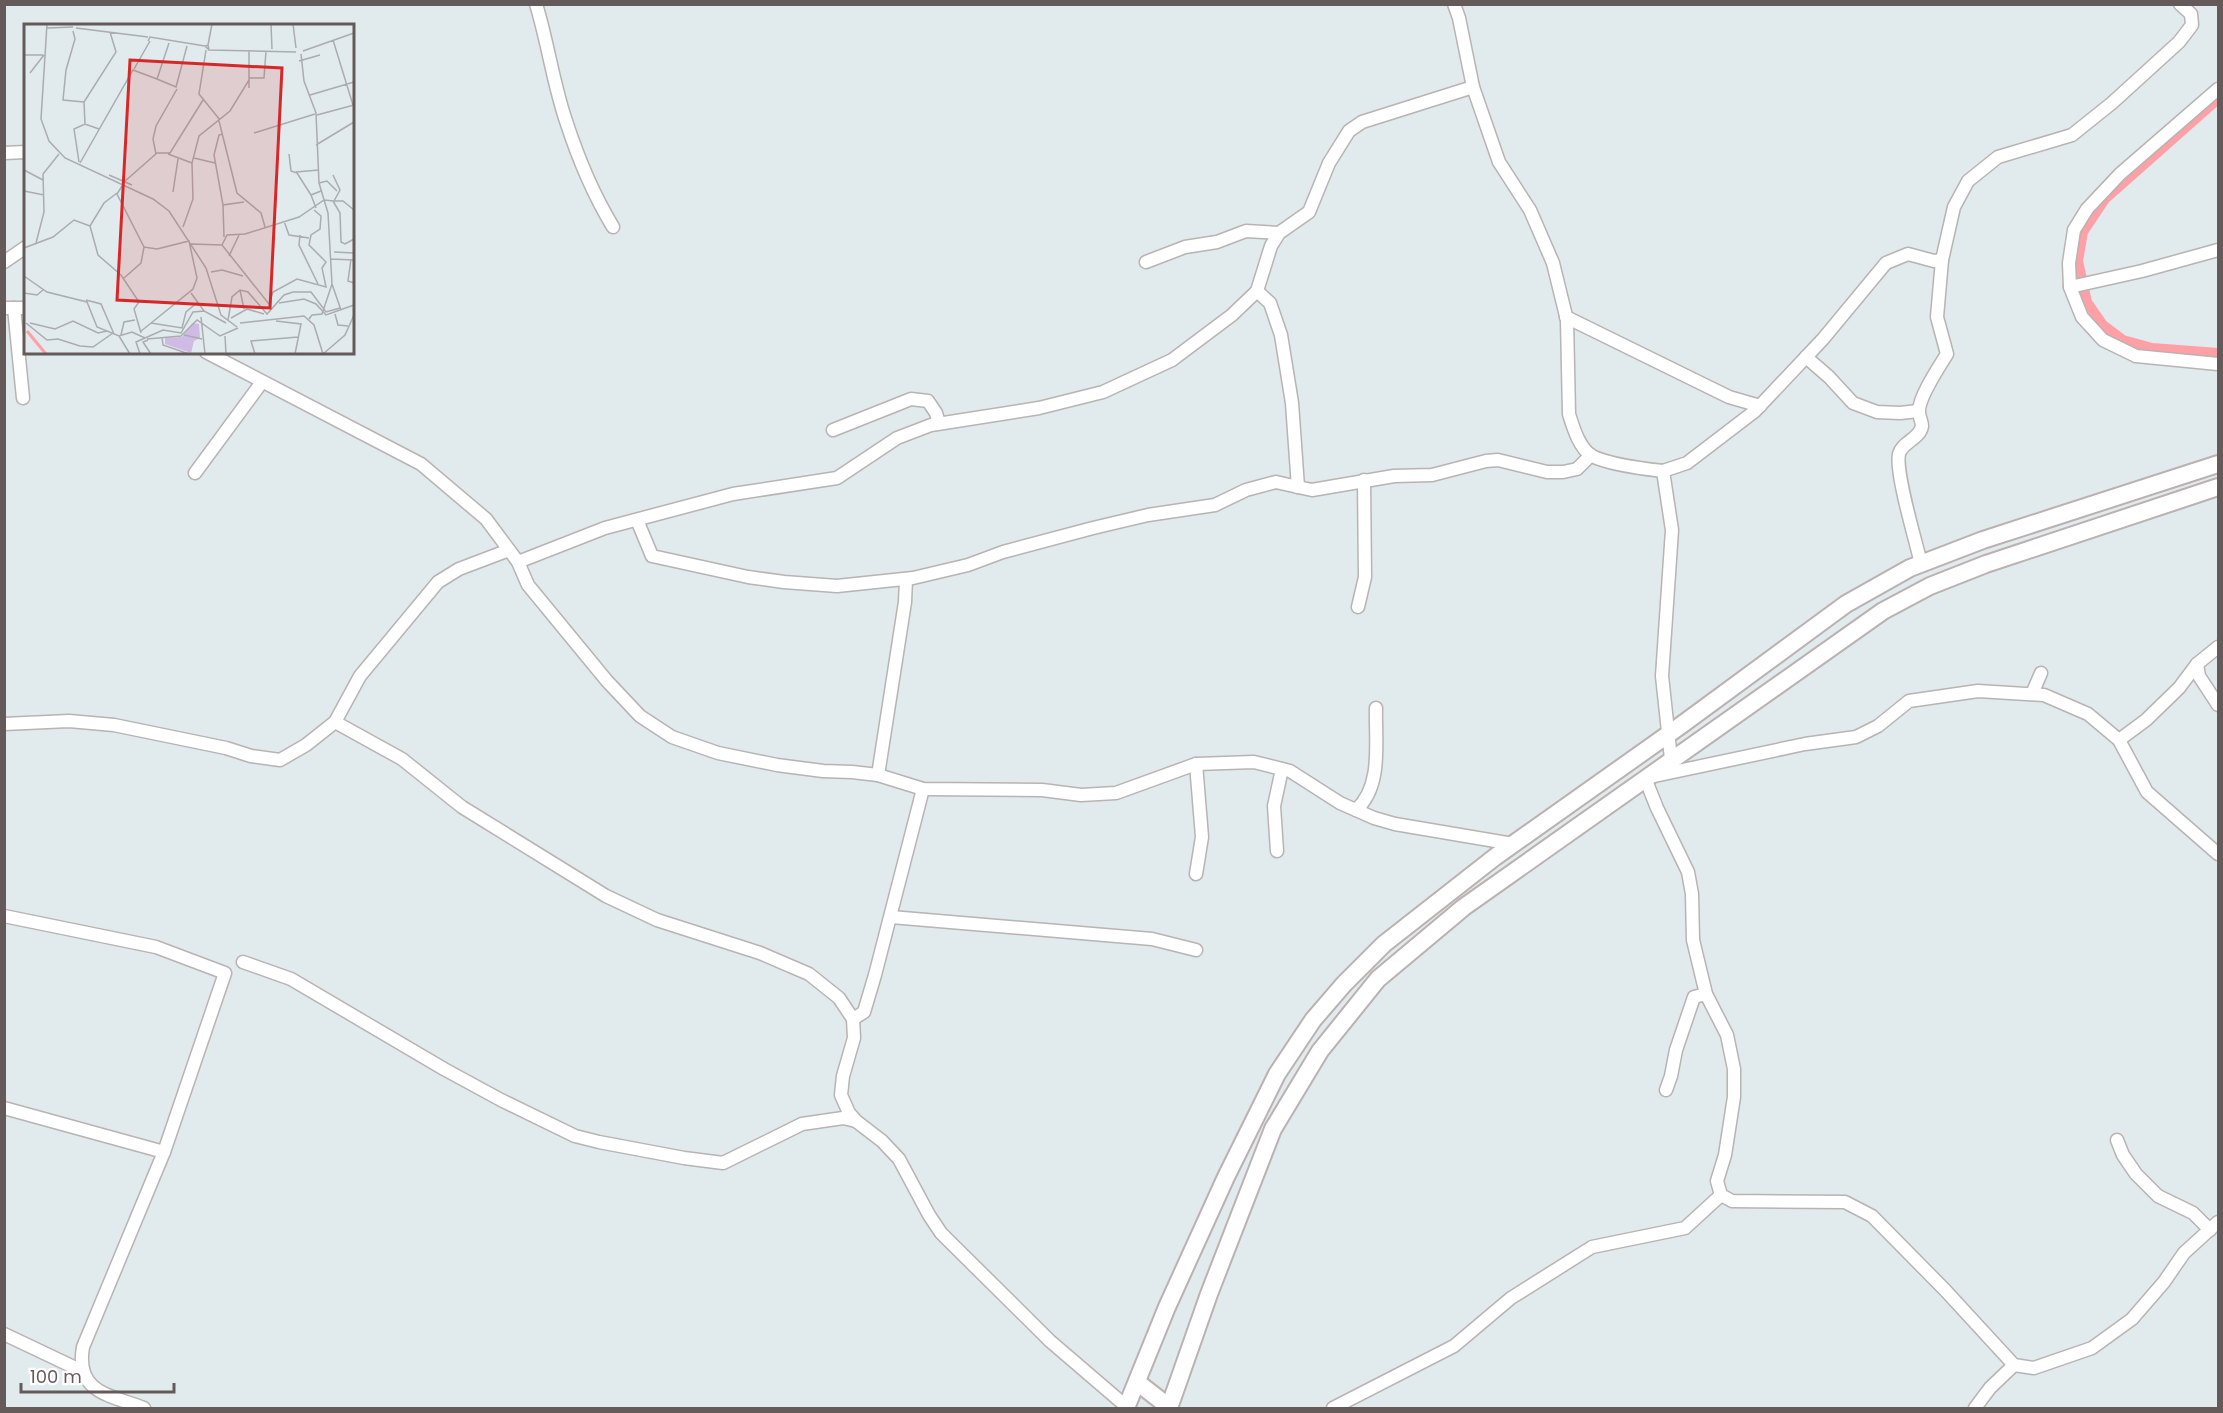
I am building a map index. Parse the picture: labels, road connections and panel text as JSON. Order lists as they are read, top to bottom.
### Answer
{
  "scale_bar": "100 m"
}
